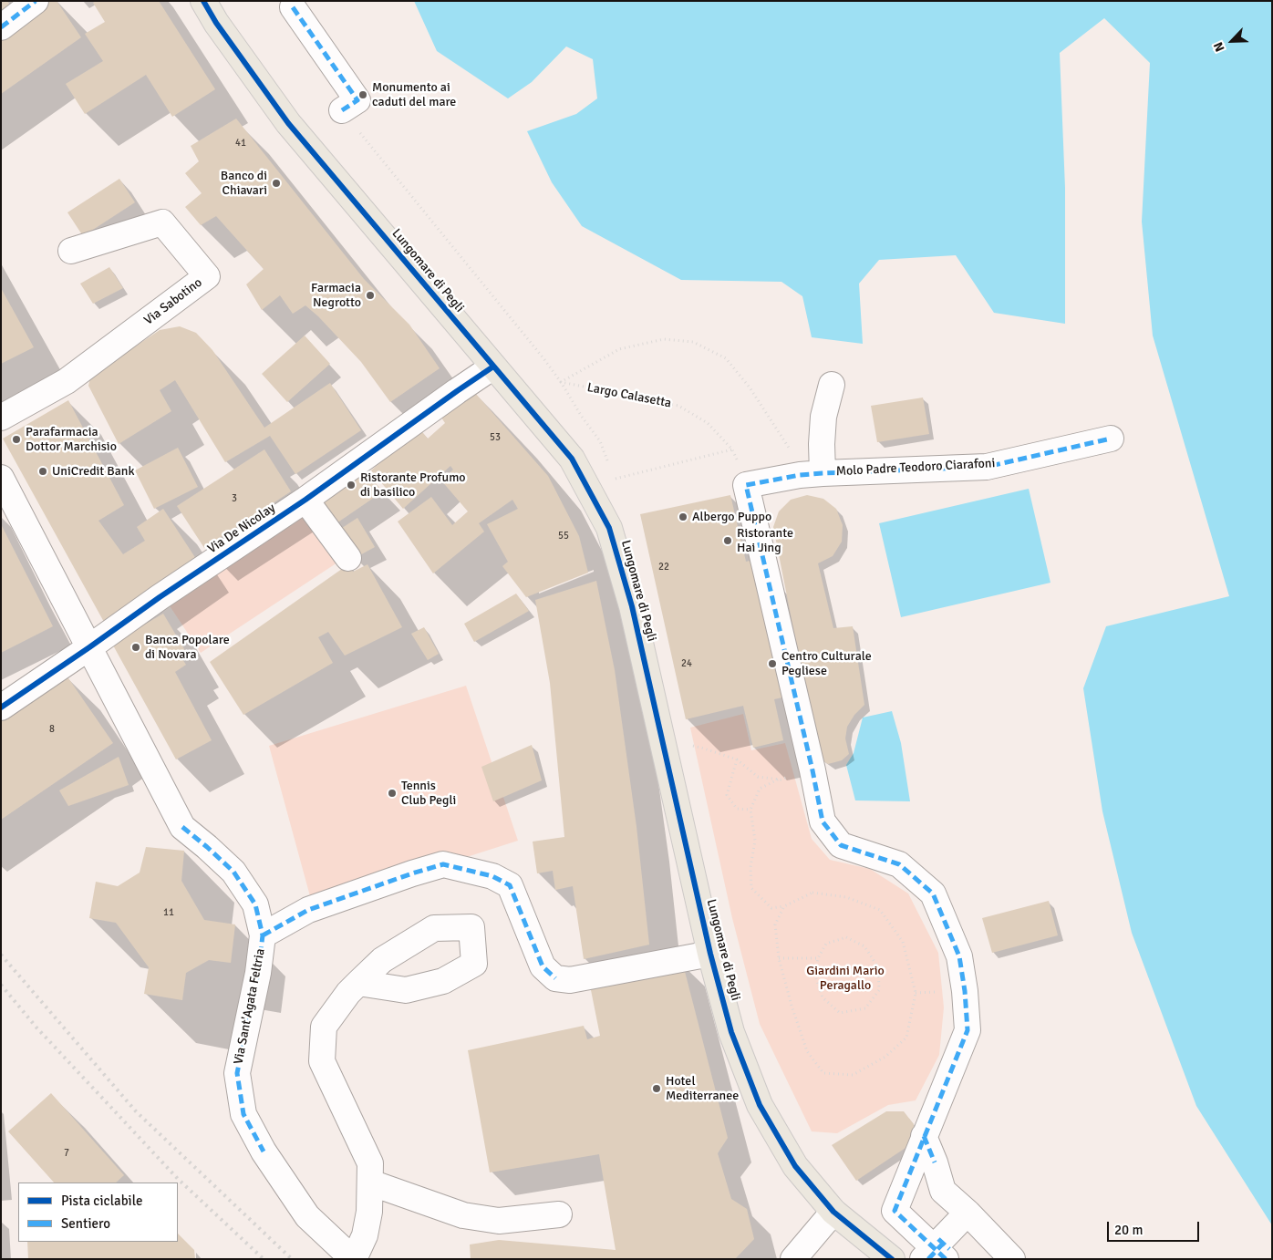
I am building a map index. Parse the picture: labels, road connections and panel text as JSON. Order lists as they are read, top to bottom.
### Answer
{
  "streets": {
    "main road": ["Lungomare di Pegli"],
    "street": [
      "Via Sabotino",
      "Molo Padre Teodoro Ciarafoni",
      "Via De Nicolay",
      "Via Sant'Agata Feltria"
    ],
    "path": ["Largo Calasetta"]
  },
  "crossings": [
    ["Lungomare di Pegli", "Via De Nicolay"],
    ["Largo Calasetta", "Molo Padre Teodoro Ciarafoni"]
  ],
  "parks": ["Giardini Mario Peragallo"],
  "places": [
    "Monumento ai caduti del mare",
    "Banco di Chiavari",
    "Farmacia Negrotto",
    "Parafarmacia Dottor Marchisio",
    "UniCredit Bank",
    "Ristorante Profumo di basilico",
    "Albergo Puppo",
    "Ristorante Hai Jing",
    "Banca Popolare di Novara",
    "Centro Culturale Pegliese",
    "Tennis Club Pegli",
    "Hotel Mediterranee"
  ],
  "house_numbers": [
    "41",
    "53",
    "3",
    "55",
    "22",
    "24",
    "8",
    "11",
    "7"
  ],
  "legend": ["Pista ciclabile", "Sentiero"],
  "scale_bar": "20 m",
  "north": "bottom left"
}
